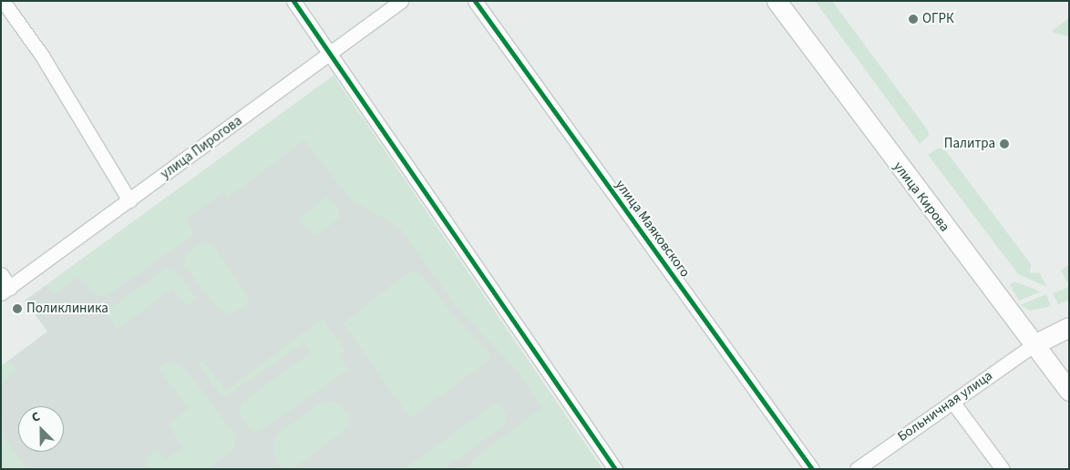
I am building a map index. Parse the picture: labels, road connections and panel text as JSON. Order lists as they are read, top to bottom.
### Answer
{
  "streets": {
    "street": [
      "улица Пирогова",
      "улица Кирова",
      "улица Маяковского",
      "Больничная улица"
    ]
  },
  "crossings": [
    ["улица Кирова", "Больничная улица"]
  ],
  "places": ["ОГРК", "Палитра", "Поликлиника"],
  "north": "top left"
}
